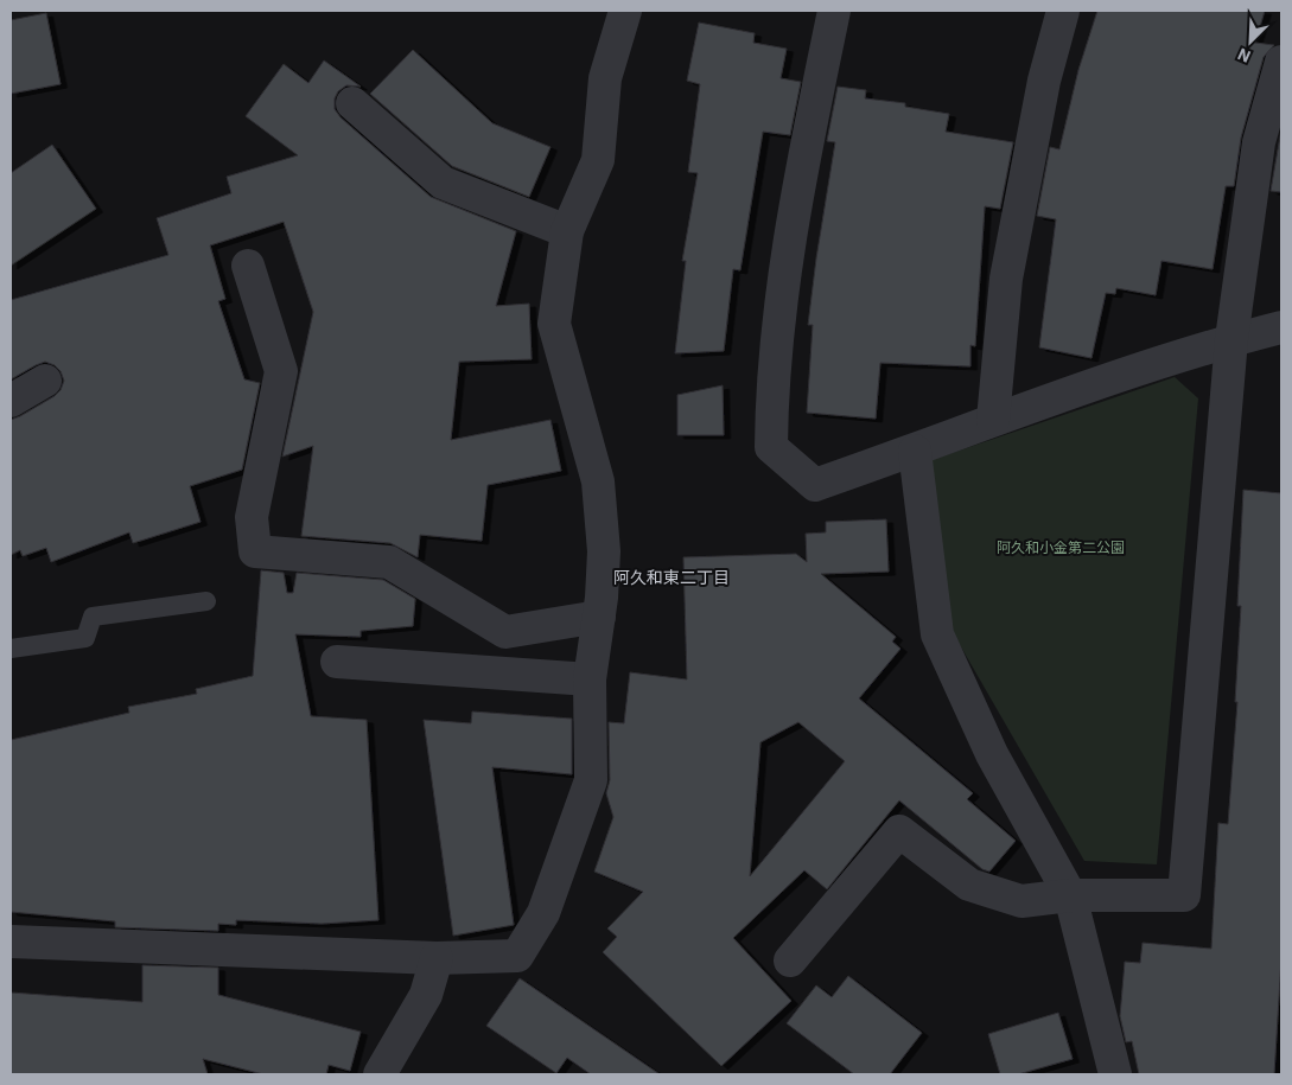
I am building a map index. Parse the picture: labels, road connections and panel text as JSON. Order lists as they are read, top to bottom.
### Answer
{
  "districts": ["阿久和東二丁目"],
  "parks": ["阿久和小金第二公園"],
  "north": "bottom left"
}
